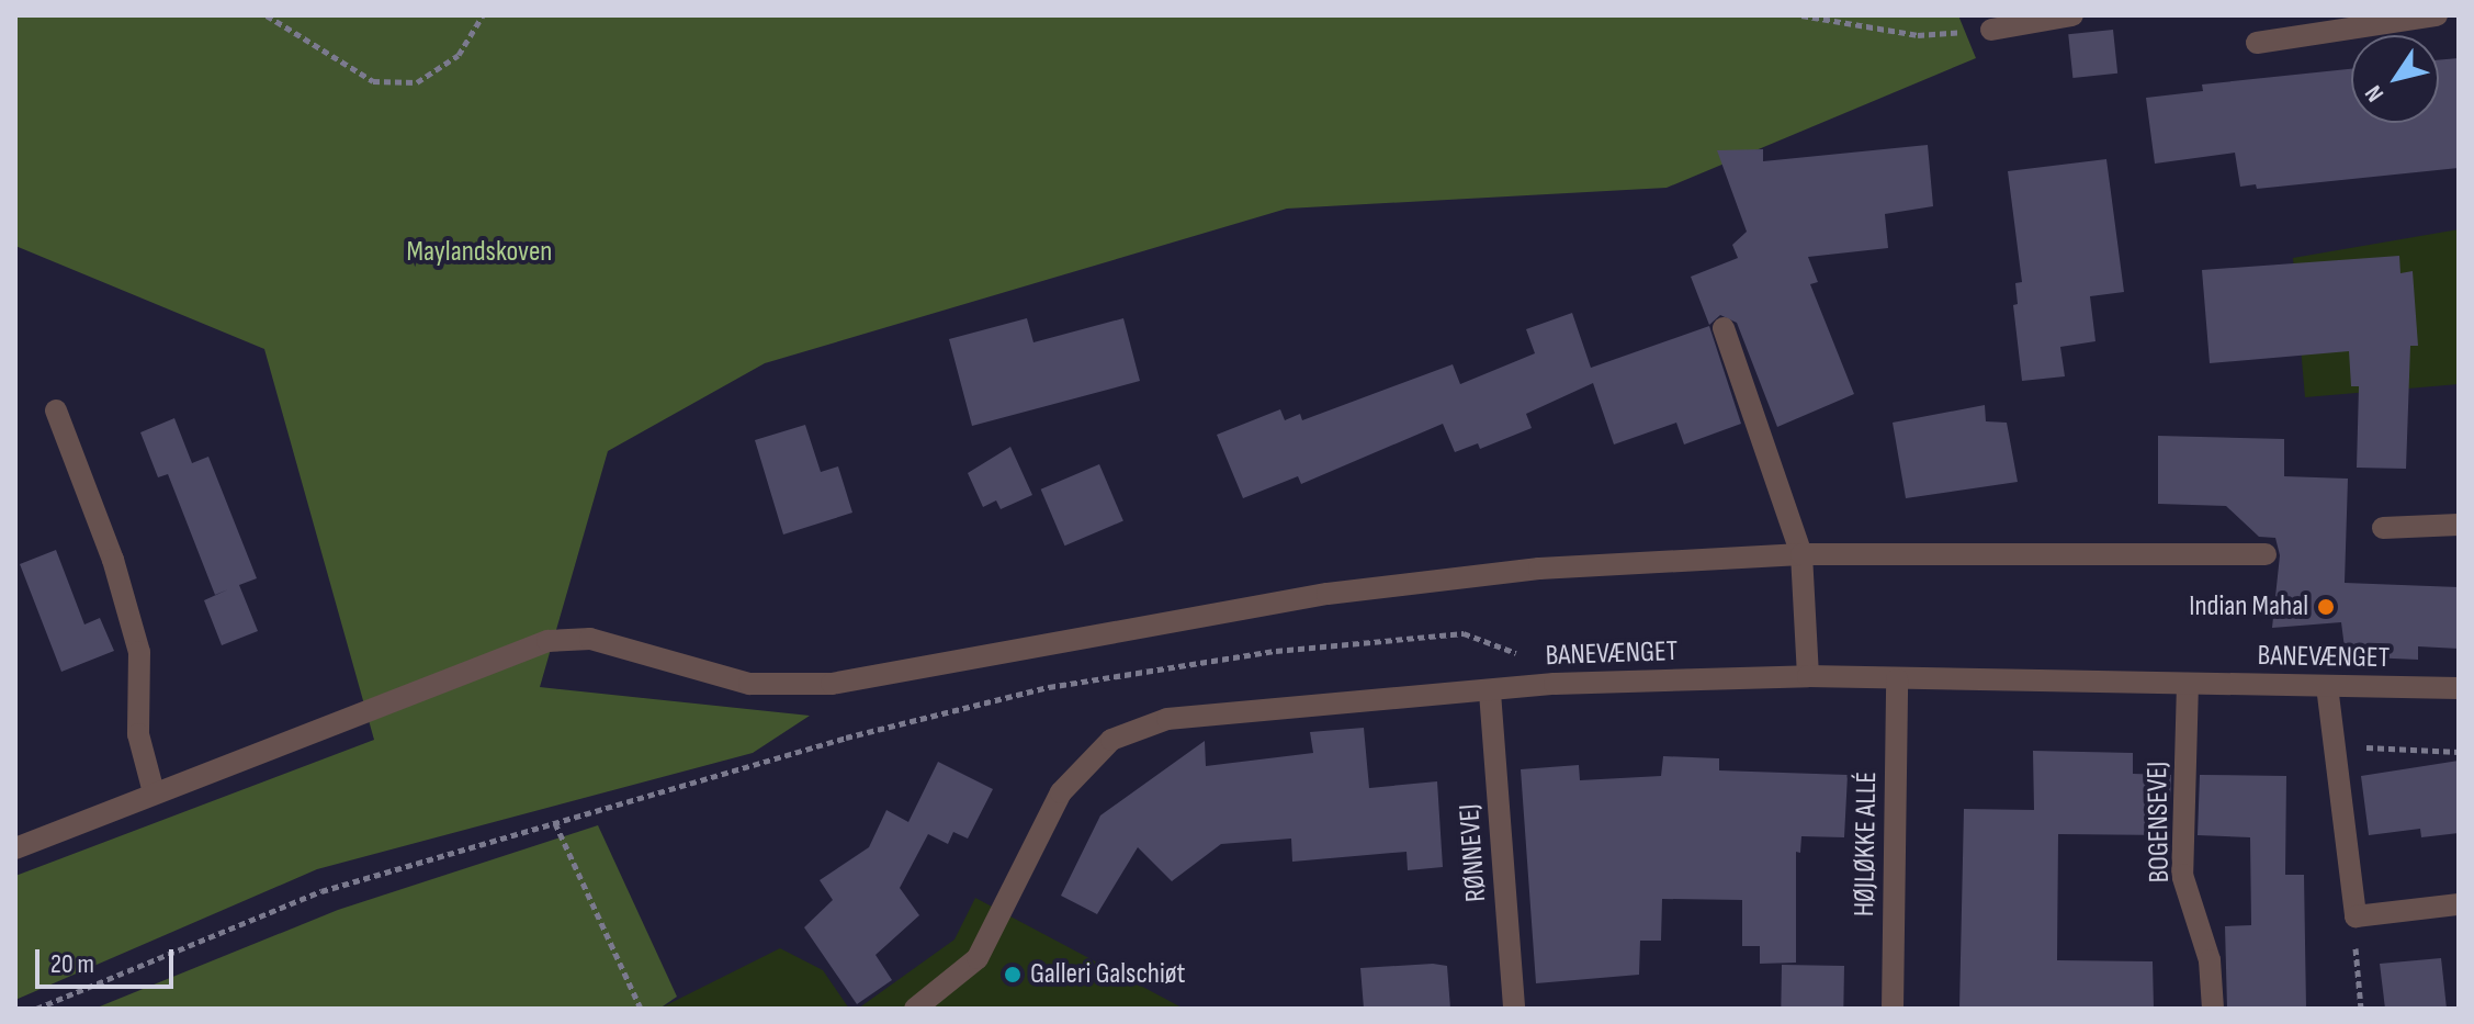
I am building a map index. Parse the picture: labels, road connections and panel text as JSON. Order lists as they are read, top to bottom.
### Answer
{
  "streets": {
    "street": [
      "BANEVÆNGET",
      "BOGENSEVEJ",
      "HØJLØKKE ALLÉ",
      "RØNNEVEJ"
    ]
  },
  "crossings": [
    ["BANEVÆNGET", "BOGENSEVEJ"],
    ["BANEVÆNGET", "HØJLØKKE ALLÉ"],
    ["BANEVÆNGET", "RØNNEVEJ"]
  ],
  "parks": ["Maylandskoven"],
  "places": ["Indian Mahal", "Galleri Galschiøt"],
  "scale_bar": "20 m",
  "north": "bottom left"
}
